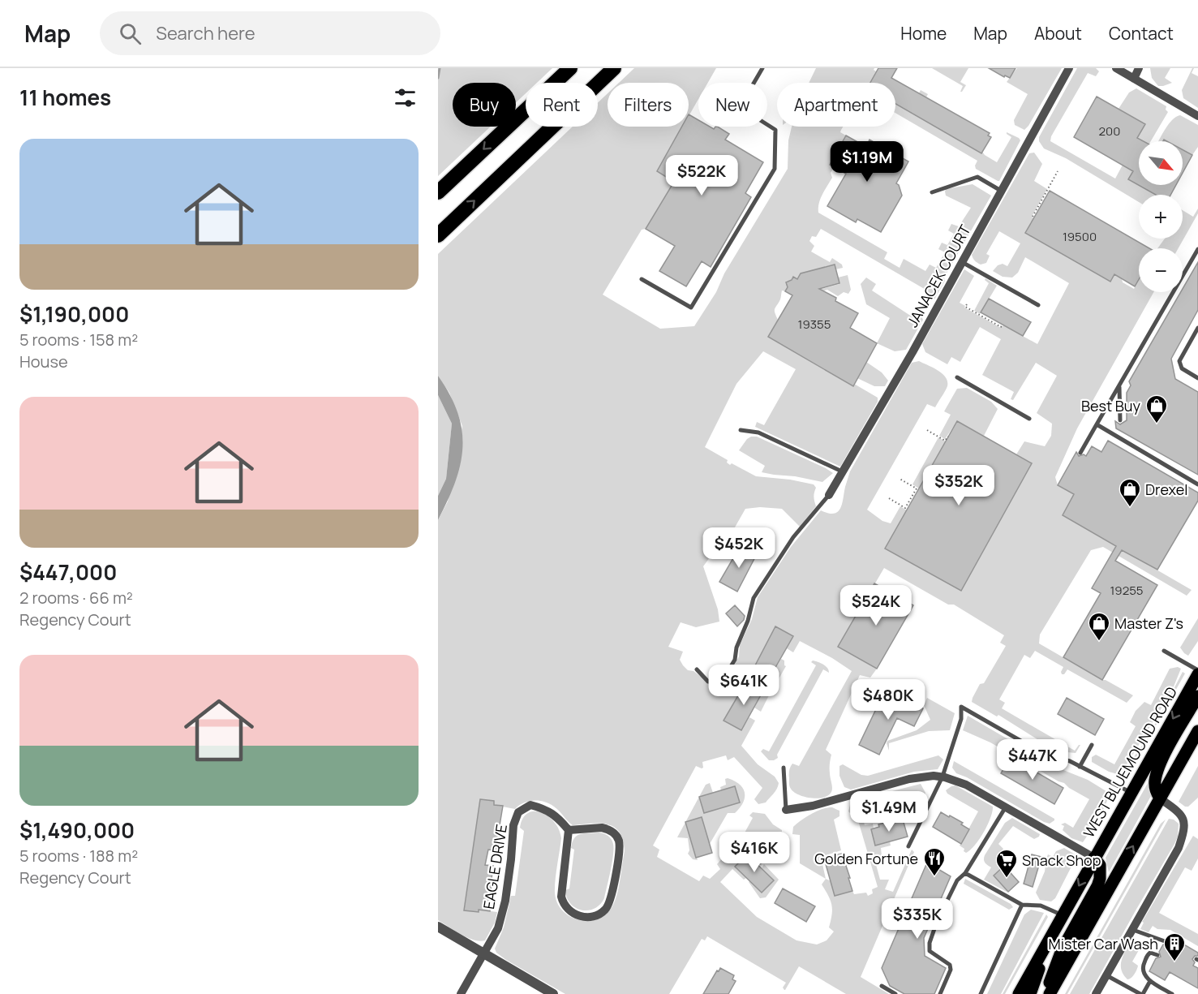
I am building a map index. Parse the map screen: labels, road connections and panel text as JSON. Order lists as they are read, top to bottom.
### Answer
{
  "streets": {
    "main road": ["WEST BLUEMOUND ROAD"],
    "street": ["JANACEK COURT", "EAGLE DRIVE"]
  },
  "places": {
    "shop": ["Best Buy", "Drexel", "Master Z's"],
    "restaurant": ["Golden Fortune"],
    "supermarket": ["Snack Shop"],
    "building": ["Mister Car Wash"]
  },
  "house_numbers": [
    "200",
    "19500",
    "19355",
    "19255"
  ],
  "north": "bottom right",
  "page": {
    "header": "Map",
    "search": "Search here",
    "nav": [
      "Home",
      "Map",
      "About",
      "Contact"
    ],
    "heading": "11 homes",
    "chip": [
      "Buy",
      "Rent",
      "Filters",
      "New",
      "Apartment"
    ],
    "list": [
      {
        "name": "$1,190,000",
        "note": "5 rooms · 158 m² · House"
      },
      {
        "name": "$447,000",
        "note": "2 rooms · 66 m² · Regency Court"
      },
      {
        "name": "$1,490,000",
        "note": "5 rooms · 188 m² · Regency Court"
      }
    ],
    "map_buttons": ["+", "−"],
    "price": [
      "$1.19M",
      "$522K",
      "$352K",
      "$452K",
      "$524K",
      "$641K",
      "$480K",
      "$447K",
      "$1.49M",
      "$416K",
      "$335K"
    ]
  }
}
